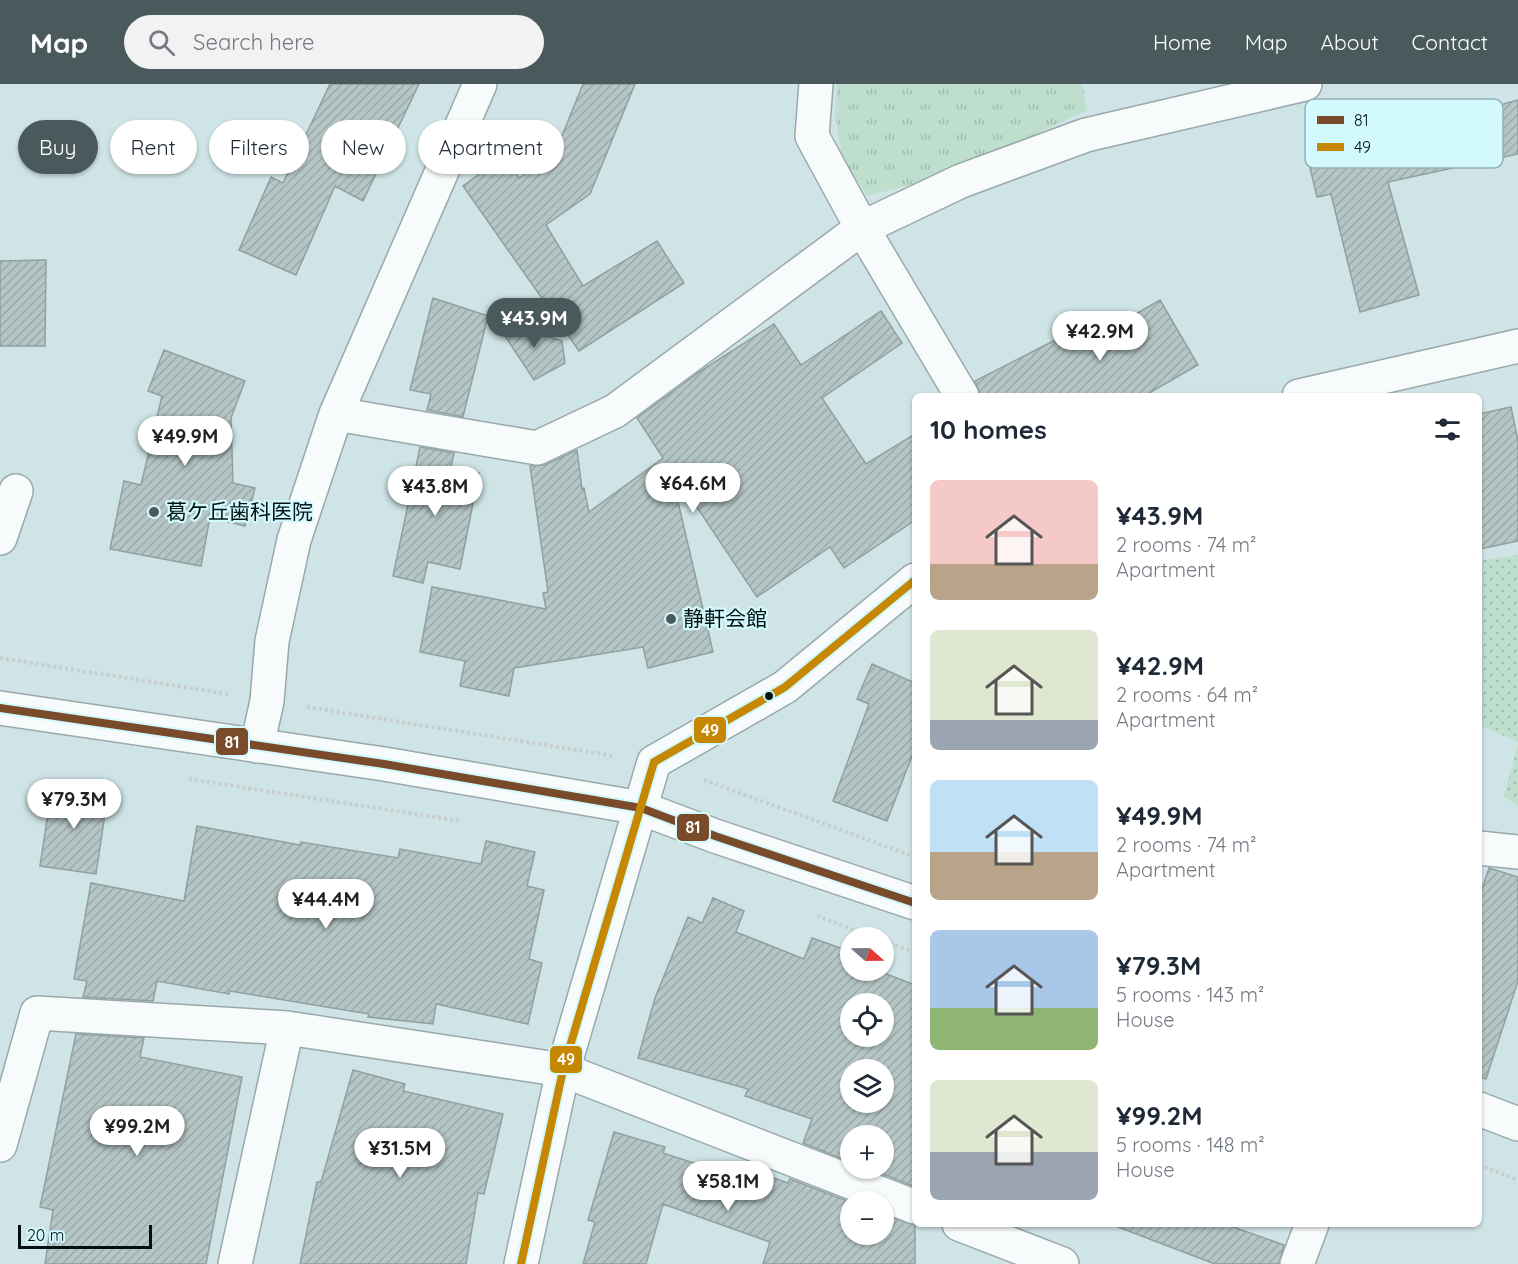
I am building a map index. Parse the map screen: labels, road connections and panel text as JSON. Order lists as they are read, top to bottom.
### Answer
{
  "places": ["葛ケ丘歯科医院", "静軒会館"],
  "lines": ["transit line 49", "transit line 81"],
  "legend": ["81", "49"],
  "scale_bar": "20 m",
  "north": "right",
  "page": {
    "header": "Map",
    "search": "Search here",
    "nav": [
      "Home",
      "Map",
      "About",
      "Contact"
    ],
    "chip": [
      "Buy",
      "Rent",
      "Filters",
      "New",
      "Apartment"
    ],
    "price": [
      "¥43.9M",
      "¥42.9M",
      "¥49.9M",
      "¥64.6M",
      "¥43.8M",
      "¥79.3M",
      "¥44.4M",
      "¥99.2M",
      "¥31.5M",
      "¥58.1M"
    ],
    "heading": "10 homes",
    "list": [
      {
        "name": "¥43.9M",
        "note": "2 rooms · 74 m² · Apartment"
      },
      {
        "name": "¥42.9M",
        "note": "2 rooms · 64 m² · Apartment"
      },
      {
        "name": "¥49.9M",
        "note": "2 rooms · 74 m² · Apartment"
      },
      {
        "name": "¥79.3M",
        "note": "5 rooms · 143 m² · House"
      },
      {
        "name": "¥99.2M",
        "note": "5 rooms · 148 m² · House"
      }
    ],
    "map_buttons": ["+", "−"],
    "scale": "20 m"
  }
}
